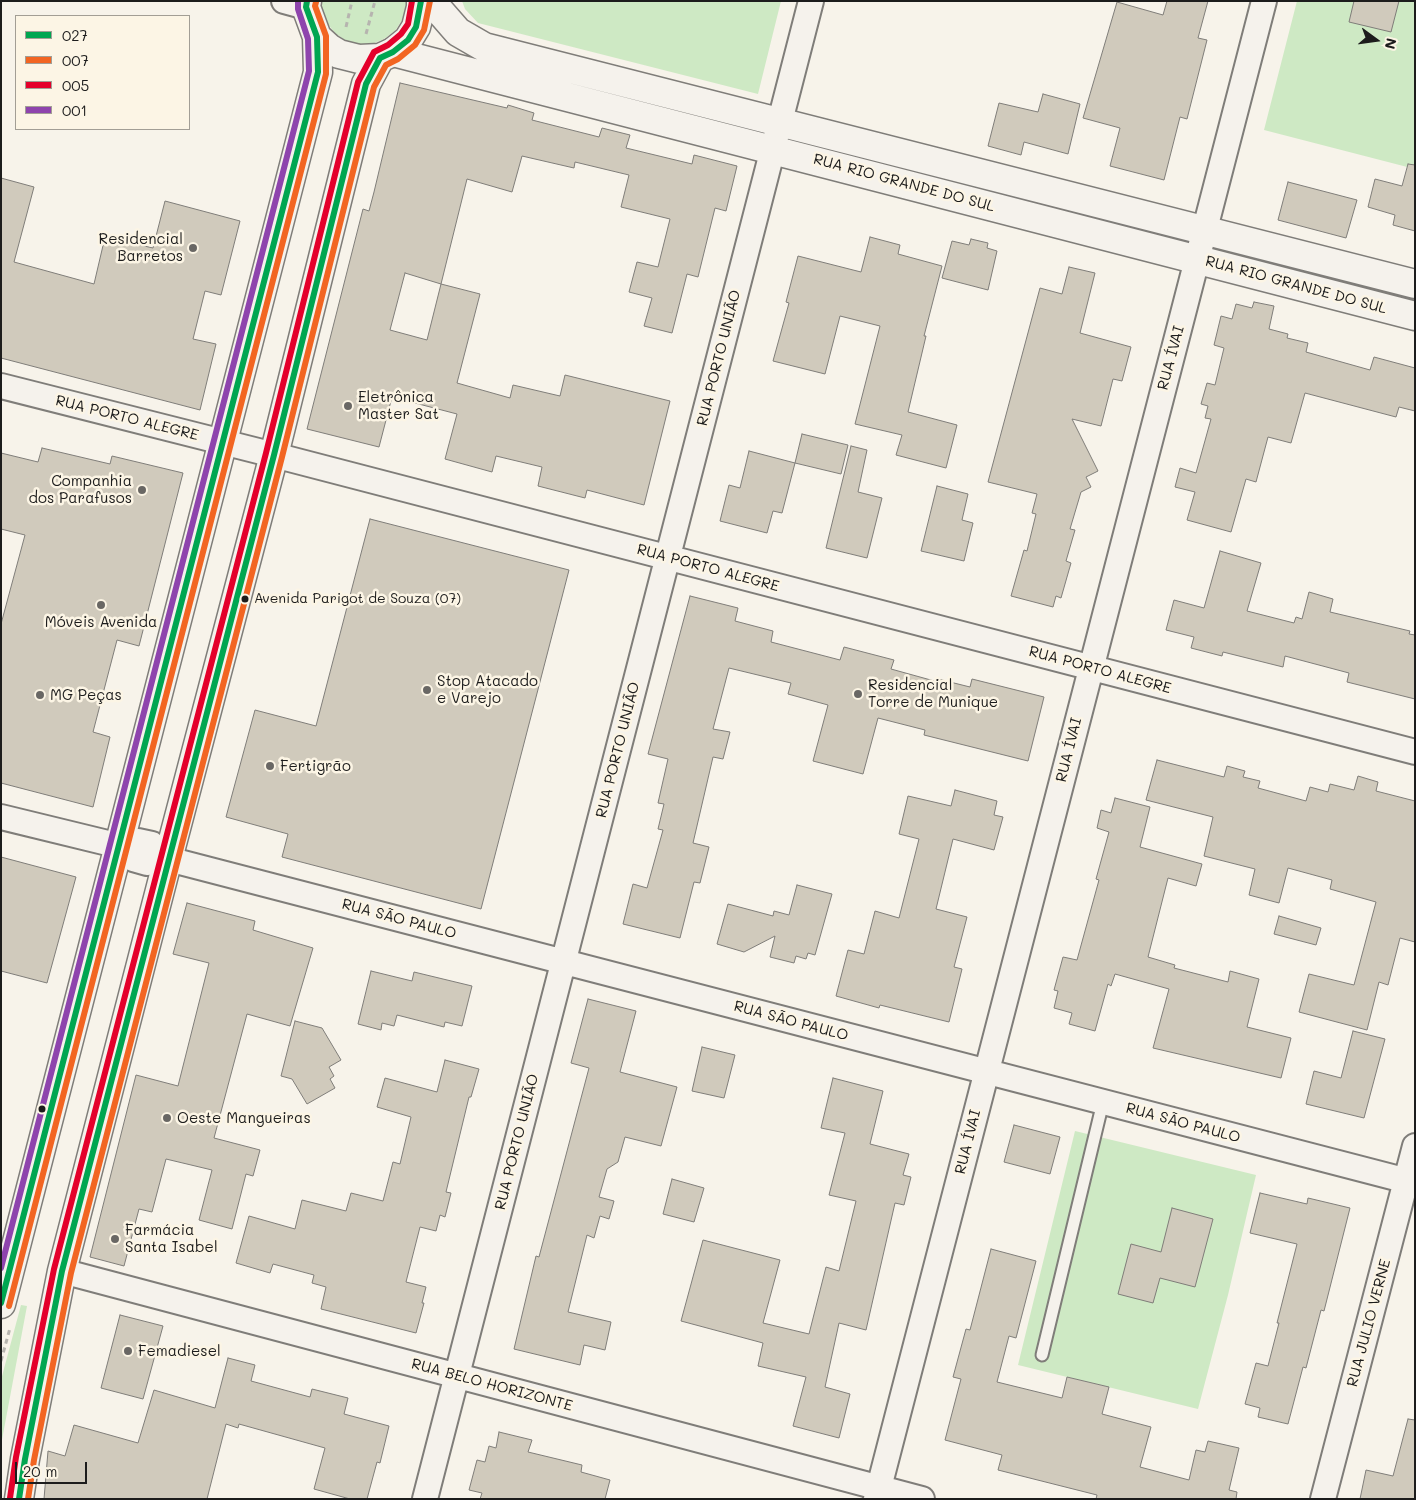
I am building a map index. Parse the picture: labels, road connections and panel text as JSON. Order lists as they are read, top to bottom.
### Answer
{
  "streets": {
    "main road": ["RUA RIO GRANDE DO SUL"],
    "street": [
      "RUA PORTO UNIÃO",
      "RUA ÍVAI",
      "RUA PORTO ALEGRE",
      "RUA SÃO PAULO",
      "RUA JULIO VERNE",
      "RUA BELO HORIZONTE"
    ]
  },
  "crossings": [
    ["RUA RIO GRANDE DO SUL", "RUA PORTO UNIÃO"],
    ["RUA RIO GRANDE DO SUL", "RUA ÍVAI"],
    ["RUA PORTO UNIÃO", "RUA PORTO ALEGRE"],
    ["RUA PORTO UNIÃO", "RUA SÃO PAULO"],
    ["RUA PORTO UNIÃO", "RUA BELO HORIZONTE"],
    ["RUA ÍVAI", "RUA PORTO ALEGRE"],
    ["RUA ÍVAI", "RUA SÃO PAULO"],
    ["RUA ÍVAI", "RUA BELO HORIZONTE"],
    ["RUA SÃO PAULO", "RUA JULIO VERNE"]
  ],
  "places": [
    "Residencial Barretos",
    "Eletrônica Master Sat",
    "Companhia dos Parafusos",
    "Avenida Parigot de Souza (07)",
    "Móveis Avenida",
    "Stop Atacado e Varejo",
    "Residencial Torre de Munique",
    "MG Peças",
    "Fertigrão",
    "Oeste Mangueiras",
    "Farmácia Santa Isabel",
    "Femadiesel"
  ],
  "lines": [
    "transit line 027",
    "transit line 007",
    "transit line 005",
    "transit line 001"
  ],
  "legend": [
    "027",
    "007",
    "005",
    "001"
  ],
  "scale_bar": "20 m",
  "north": "right"
}
